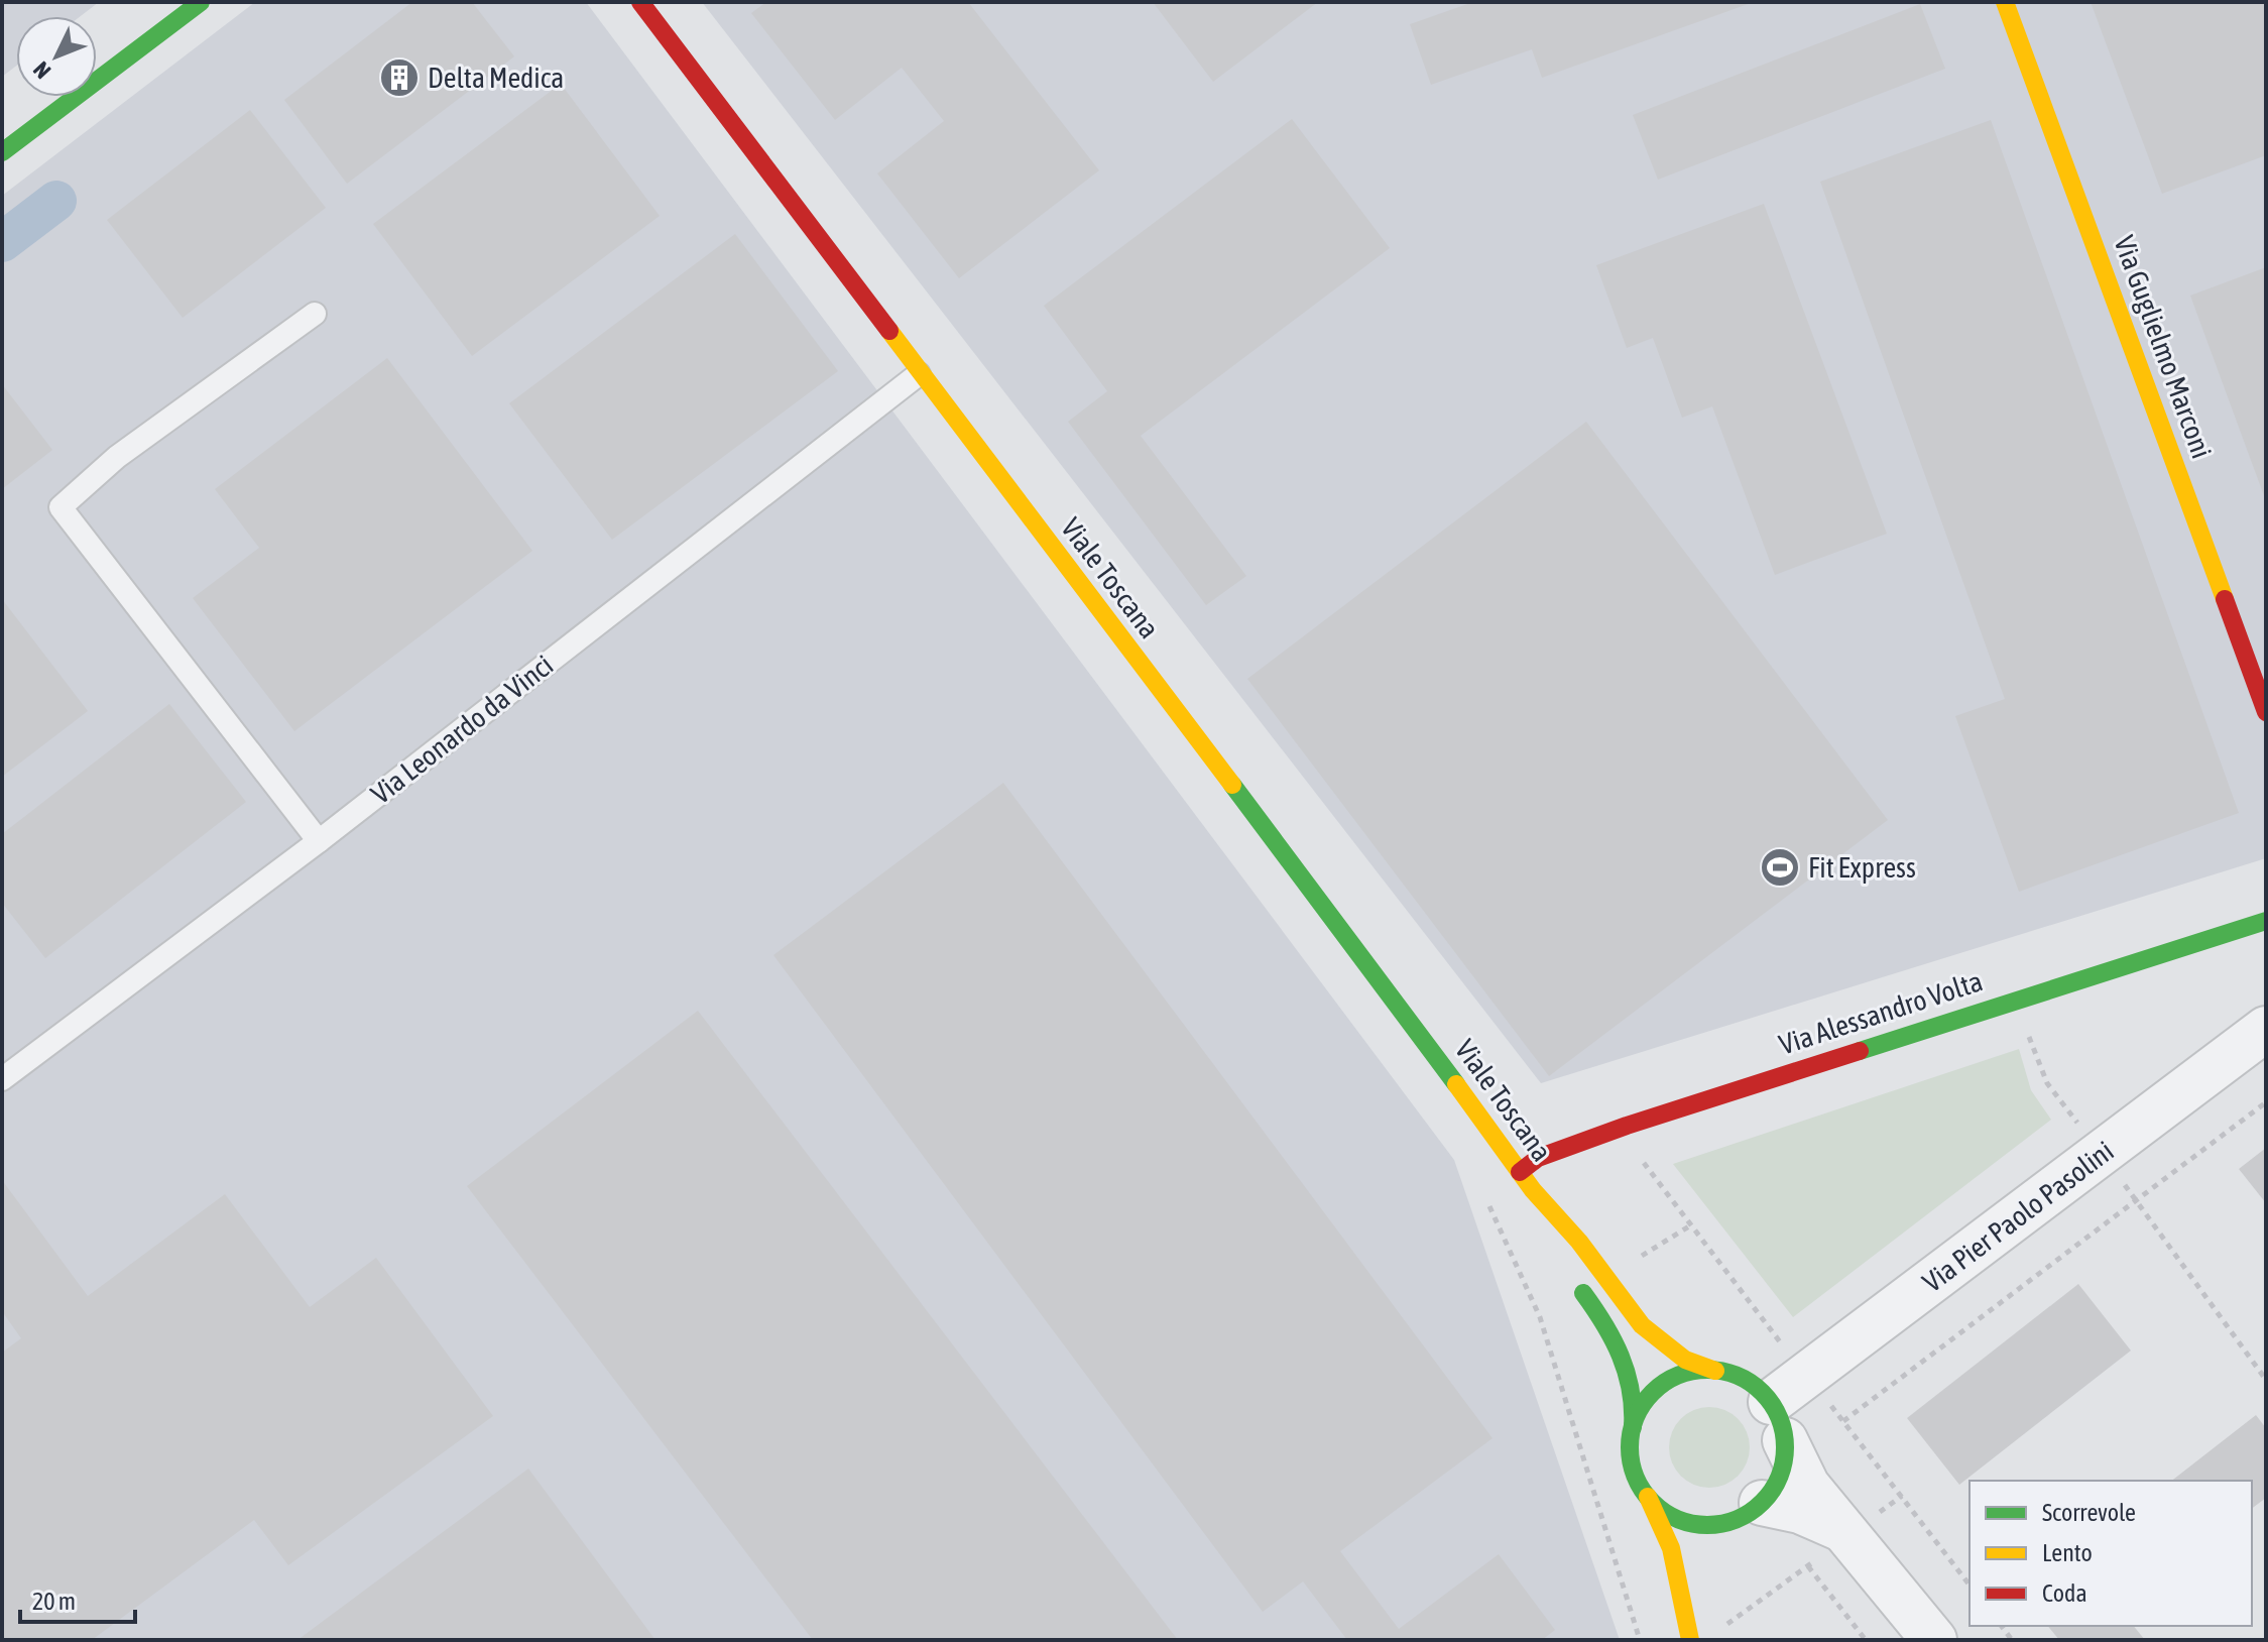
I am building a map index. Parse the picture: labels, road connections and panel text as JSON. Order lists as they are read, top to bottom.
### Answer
{
  "streets": {
    "street": [
      "Via Guglielmo Marconi",
      "Viale Toscana",
      "Via Alessandro Volta",
      "Via Pier Paolo Pasolini"
    ],
    "lane": ["Via Leonardo da Vinci"]
  },
  "crossings": [
    ["Viale Toscana", "Via Leonardo da Vinci"],
    ["Viale Toscana", "Via Alessandro Volta"],
    ["Viale Toscana", "Via Pier Paolo Pasolini"]
  ],
  "places": {
    "building": ["Delta Medica"],
    "sports": ["Fit Express"]
  },
  "legend": ["Scorrevole", "Lento", "Coda"],
  "scale_bar": "20 m",
  "north": "bottom left"
}
